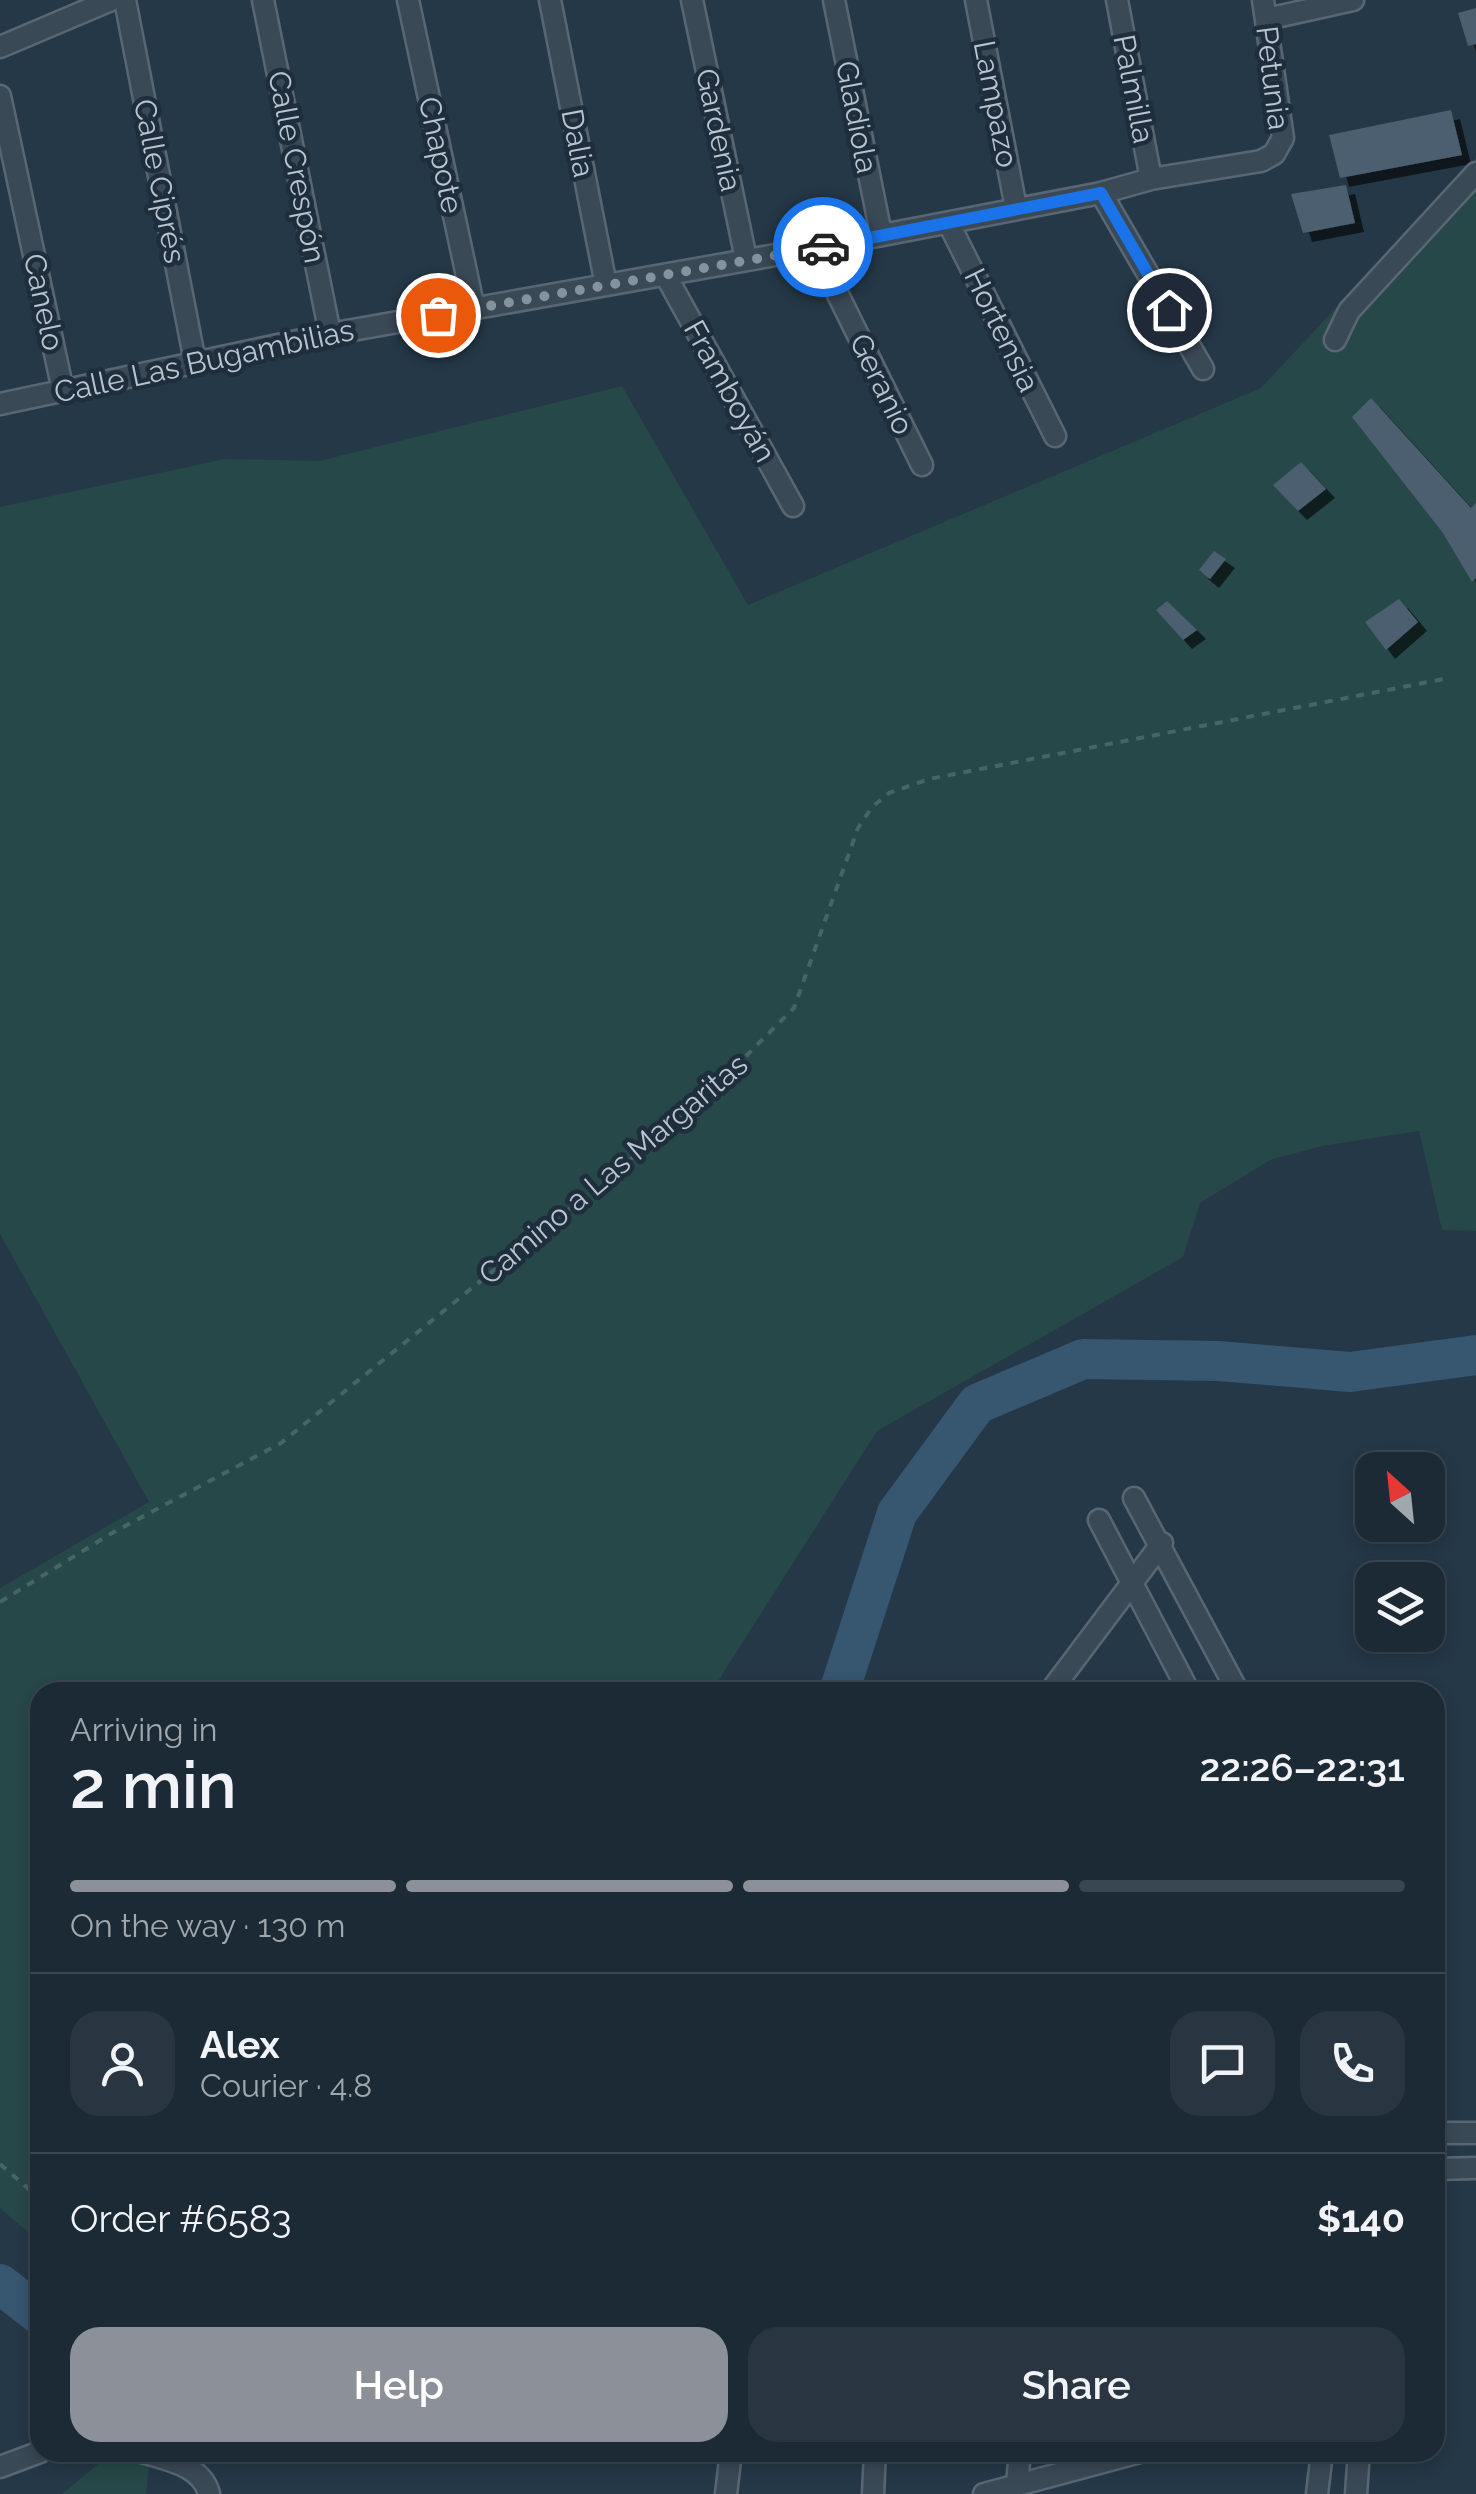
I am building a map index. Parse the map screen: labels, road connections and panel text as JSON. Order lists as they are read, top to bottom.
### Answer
{
  "streets": {
    "street": [
      "Petunia",
      "Palmilla",
      "Lampazo",
      "Gladiola",
      "Gardenia",
      "Dalia",
      "Chapote",
      "Calle Crespón",
      "Calle Ciprés",
      "Canelo",
      "Hortensia",
      "Calle Las Bugambilias",
      "Geranio",
      "Framboyán"
    ],
    "path": ["Camino a Las Margaritas"]
  },
  "crossings": [
    ["Petunia", "Calle Las Bugambilias"],
    ["Palmilla", "Calle Las Bugambilias"],
    ["Lampazo", "Calle Las Bugambilias"],
    ["Gladiola", "Calle Las Bugambilias"],
    ["Gardenia", "Calle Las Bugambilias"],
    ["Dalia", "Calle Las Bugambilias"],
    ["Chapote", "Calle Las Bugambilias"],
    ["Calle Crespón", "Calle Las Bugambilias"],
    ["Calle Ciprés", "Calle Las Bugambilias"],
    ["Canelo", "Calle Las Bugambilias"],
    ["Hortensia", "Calle Las Bugambilias"],
    ["Calle Las Bugambilias", "Geranio"],
    ["Calle Las Bugambilias", "Framboyán"]
  ],
  "north": "top left",
  "page": {
    "heading": ["2 min", "Arriving in", "22:26–22:31"],
    "panel": [
      "Alex",
      "Courier · 4.8",
      "Order #6583",
      "$140"
    ],
    "bar": "On the way · 130 m",
    "buttons": ["Help", "Share"]
  }
}
